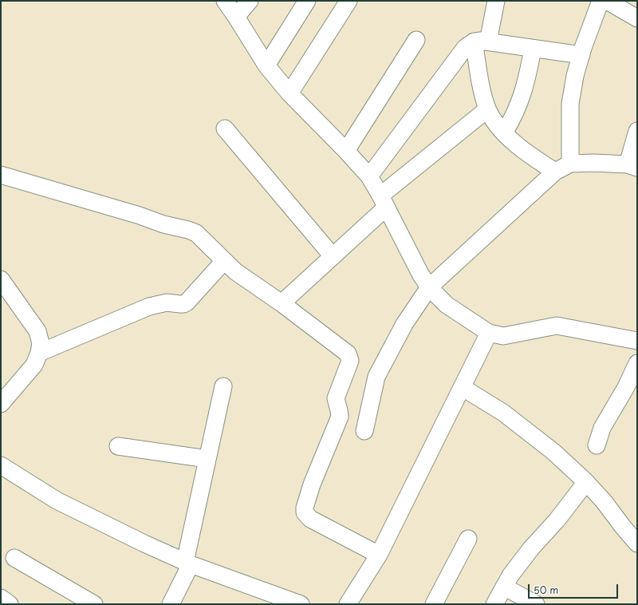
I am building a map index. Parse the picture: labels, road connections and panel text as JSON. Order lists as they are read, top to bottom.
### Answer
{
  "scale_bar": "50 m"
}
